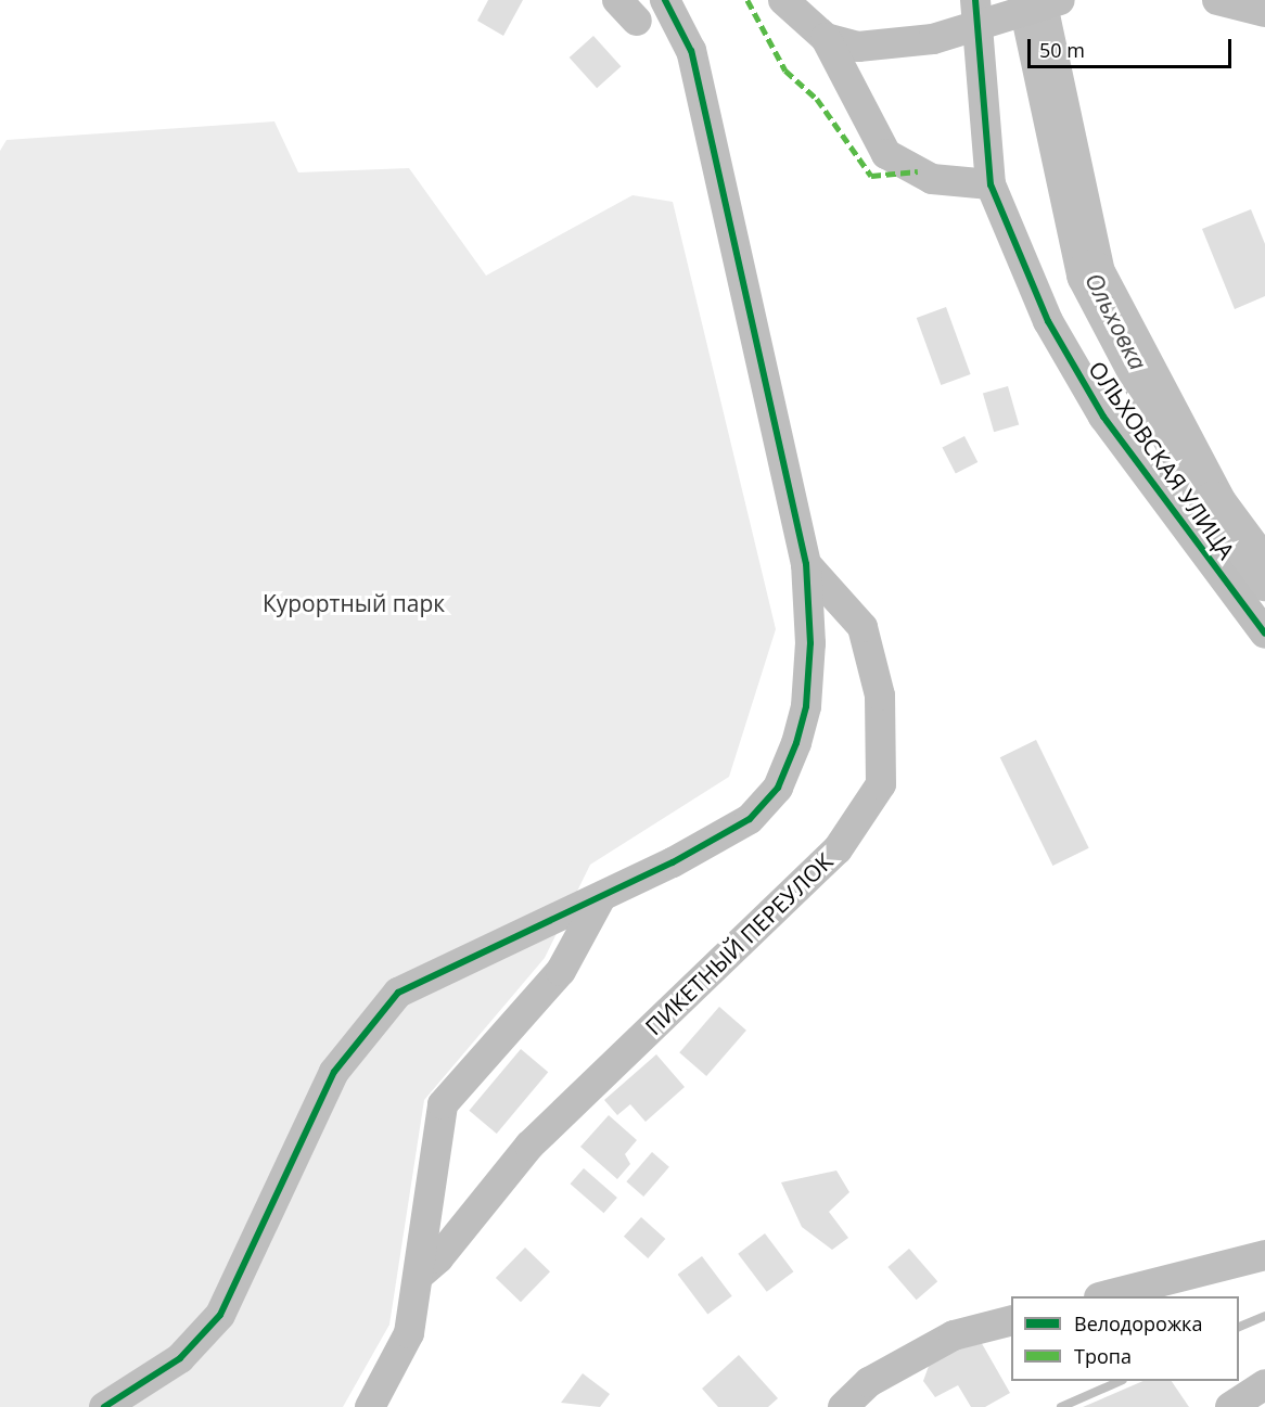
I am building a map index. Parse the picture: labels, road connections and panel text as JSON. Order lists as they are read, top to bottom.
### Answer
{
  "streets": {
    "street": ["ОЛЬХОВСКАЯ УЛИЦА", "ПИКЕТНЫЙ ПЕРЕУЛОК"]
  },
  "water": ["Ольховка"],
  "parks": ["Курортный парк"],
  "legend": ["Велодорожка", "Тропа"],
  "scale_bar": "50 m"
}
